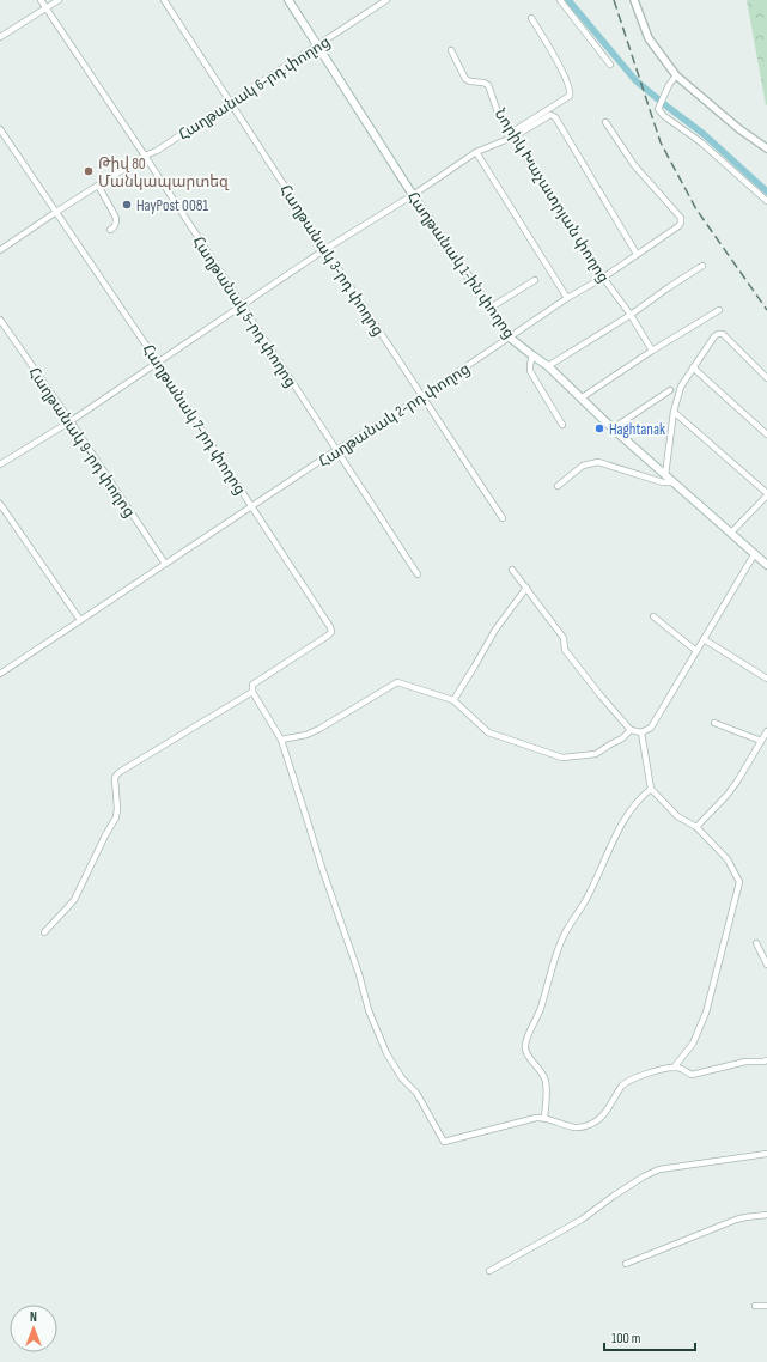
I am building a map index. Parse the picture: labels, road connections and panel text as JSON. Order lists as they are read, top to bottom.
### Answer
{
  "streets": {
    "main road": ["Հաղթանակ 1-ին փողոց"],
    "street": [
      "Հաղթանակ 6-րդ փողոց",
      "Նորիկ Խաչատրյան փողոց",
      "Հաղթանակ 3-րդ փողոց",
      "Հաղթանակ 5-րդ փողոց",
      "Հաղթանակ 2-րդ փողոց",
      "Հաղթանակ 7-րդ փողոց",
      "Հաղթանակ 9-րդ փողոց"
    ]
  },
  "crossings": [
    ["Հաղթանակ 6-րդ փողոց", "Հաղթանակ 3-րդ փողոց"],
    ["Հաղթանակ 6-րդ փողոց", "Հաղթանակ 1-ին փողոց"],
    ["Հաղթանակ 6-րդ փողոց", "Հաղթանակ 5-րդ փողոց"],
    ["Հաղթանակ 6-րդ փողոց", "Հաղթանակ 7-րդ փողոց"],
    ["Նորիկ Խաչատրյան փողոց", "Հաղթանակ 2-րդ փողոց"],
    ["Հաղթանակ 3-րդ փողոց", "Հաղթանակ 2-րդ փողոց"],
    ["Հաղթանակ 1-ին փողոց", "Հաղթանակ 2-րդ փողոց"],
    ["Հաղթանակ 5-րդ փողոց", "Հաղթանակ 2-րդ փողոց"],
    ["Հաղթանակ 2-րդ փողոց", "Հաղթանակ 7-րդ փողոց"],
    ["Հաղթանակ 2-րդ փողոց", "Հաղթանակ 9-րդ փողոց"]
  ],
  "places": ["Թիվ 80 Մանկապարտեզ", "HayPost 0081", "Haghtanak"],
  "scale_bar": "100 m",
  "north": "top"
}
